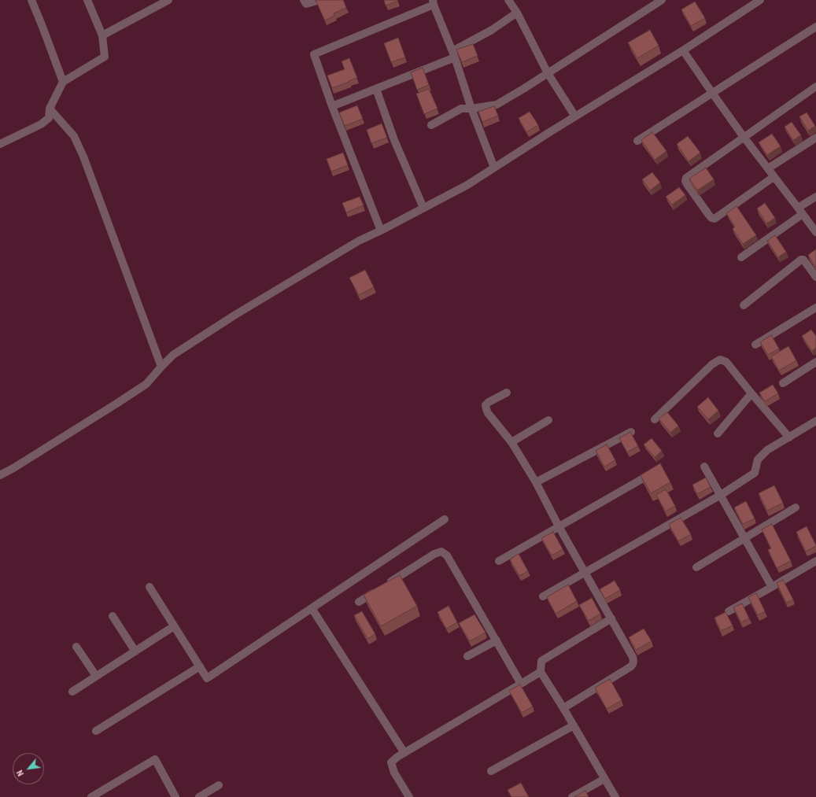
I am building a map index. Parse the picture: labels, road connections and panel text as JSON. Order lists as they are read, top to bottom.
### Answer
{
  "north": "bottom left"
}
